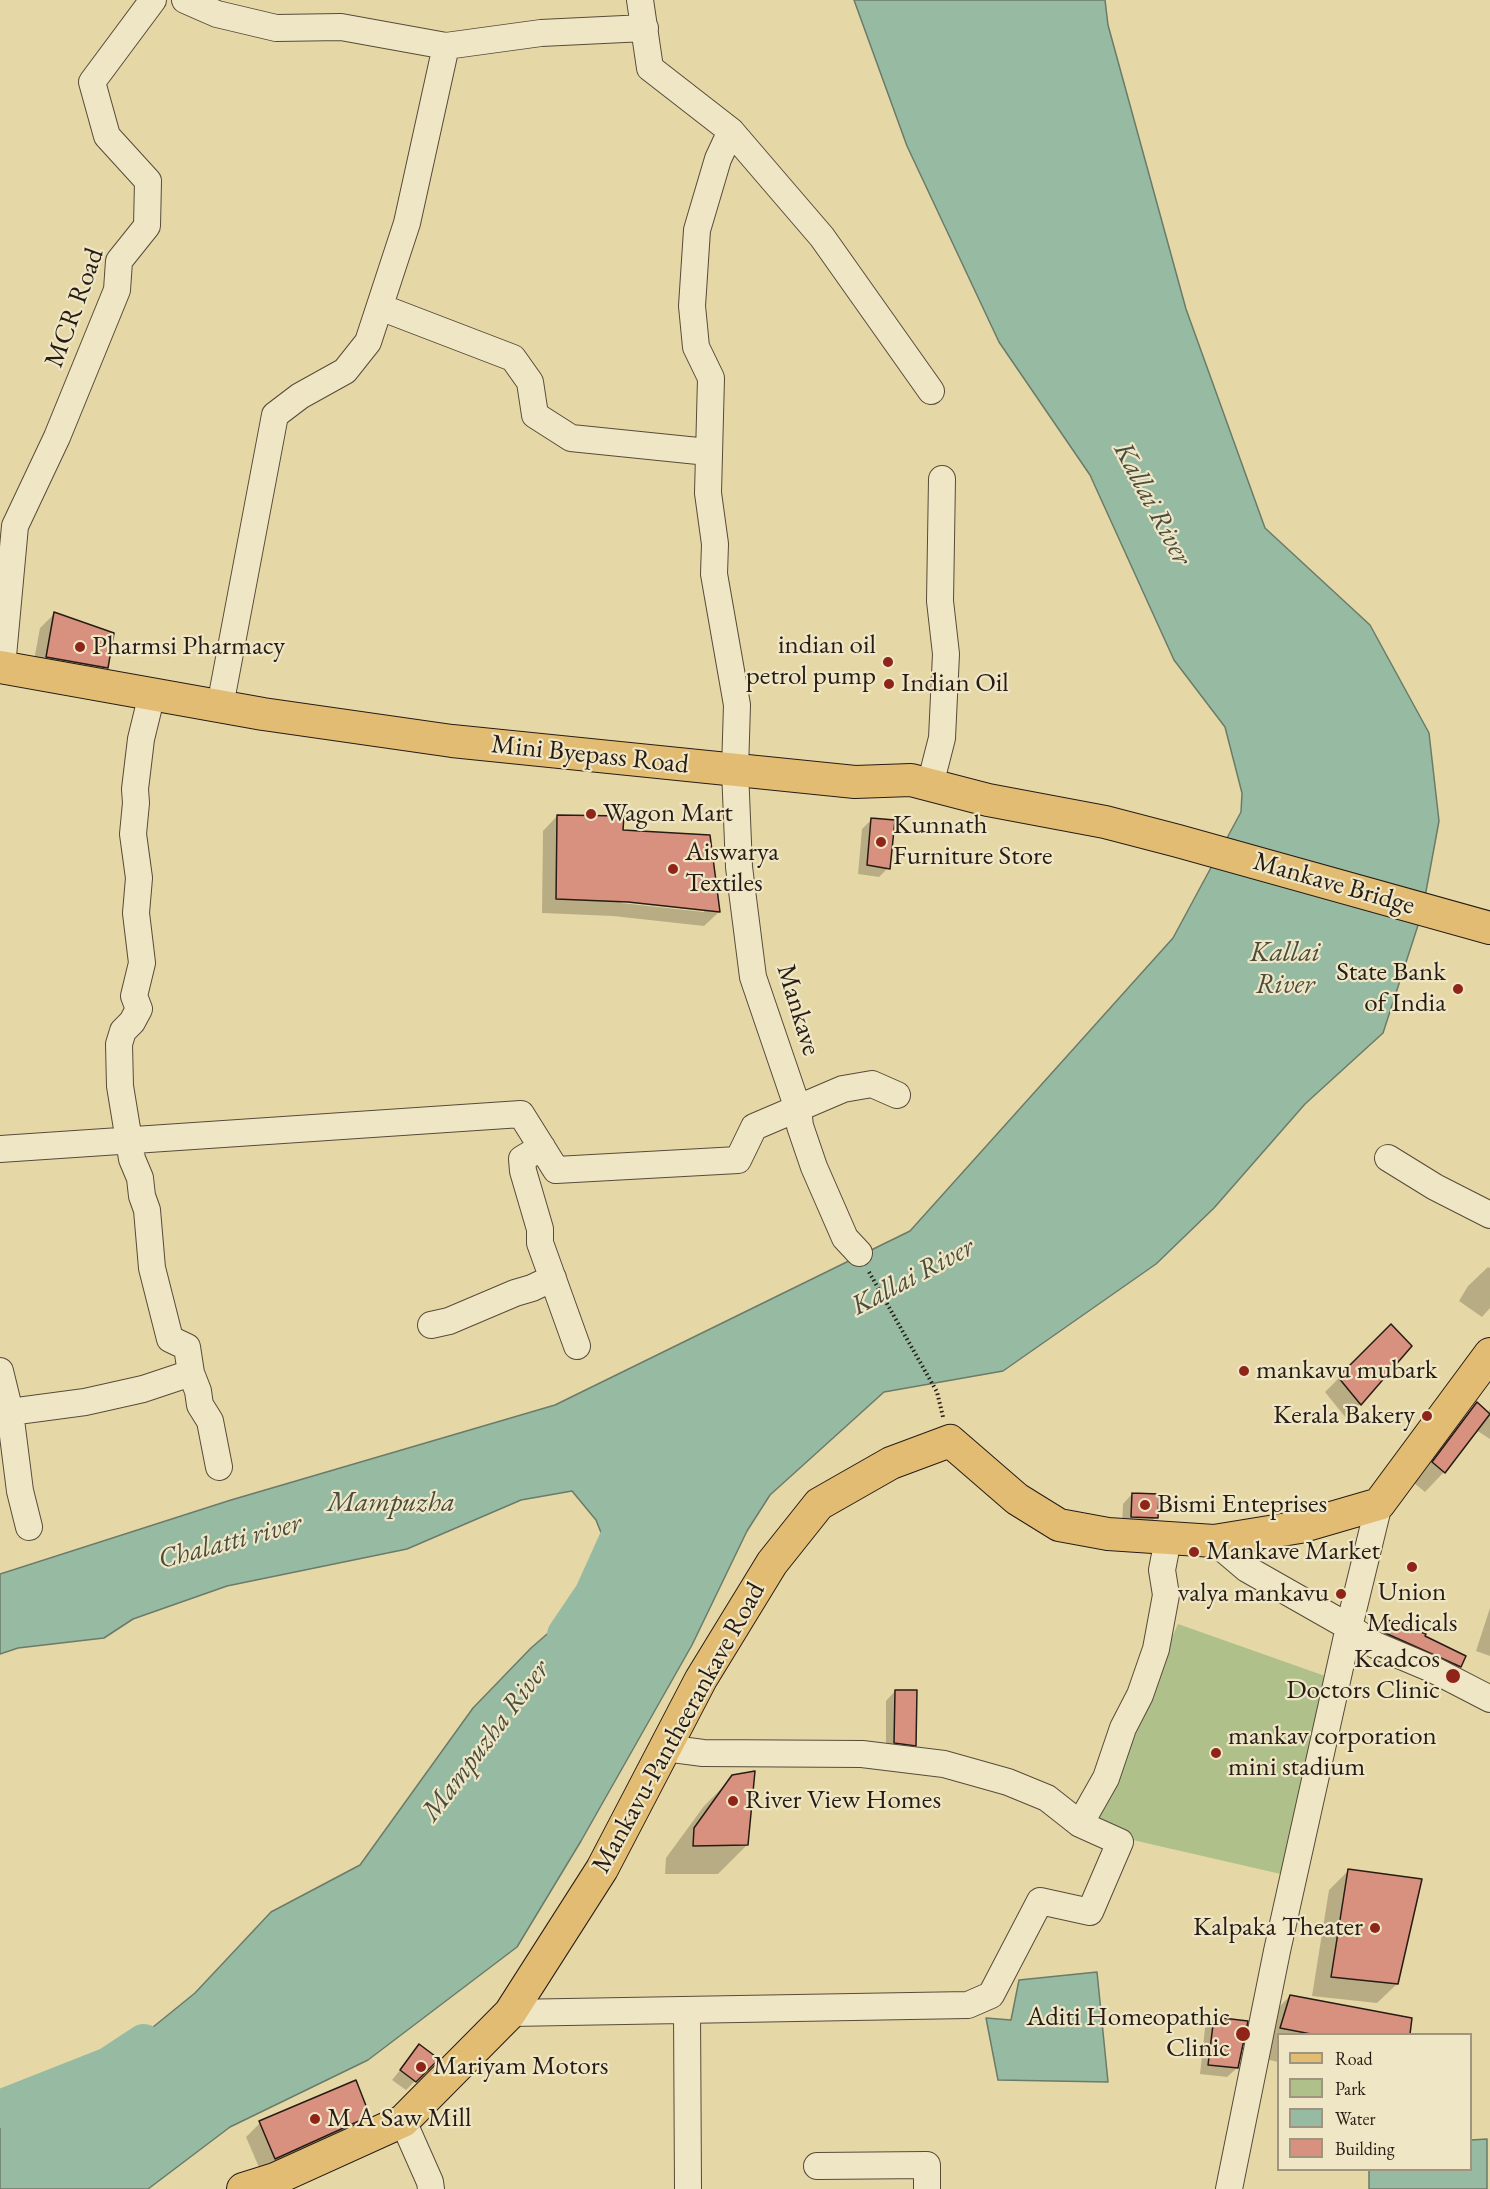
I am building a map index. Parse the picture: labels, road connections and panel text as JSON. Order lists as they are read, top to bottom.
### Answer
{
  "streets": {
    "main road": ["Mini Byepass Road", "Mankave Bridge", "Mankavu-Pantheerankave Road"],
    "street": ["MCR Road", "Mankave"]
  },
  "crossings": [
    ["MCR Road", "Mini Byepass Road"],
    ["Mini Byepass Road", "Mankave Bridge"],
    ["Mini Byepass Road", "Mankave"]
  ],
  "water": [
    "Kallai River",
    "Mampuzha",
    "Chalatti river",
    "Mampuzha River"
  ],
  "places": [
    "Pharmsi Pharmacy",
    "indian oil petrol pump",
    "Indian Oil",
    "Wagon Mart",
    "Kunnath Furniture Store",
    "Aiswarya Textiles",
    "State Bank of India",
    "mankavu mubark",
    "Kerala Bakery",
    "Bismi Enteprises",
    "Mankave Market",
    "Union Medicals",
    "valya mankavu",
    "Kcadcos Doctors Clinic",
    "mankav corporation mini stadium",
    "River View Homes",
    "Kalpaka Theater",
    "Aditi Homeopathic Clinic",
    "Mariyam Motors",
    "M A Saw Mill"
  ],
  "legend": [
    "Road",
    "Park",
    "Water",
    "Building"
  ]
}
